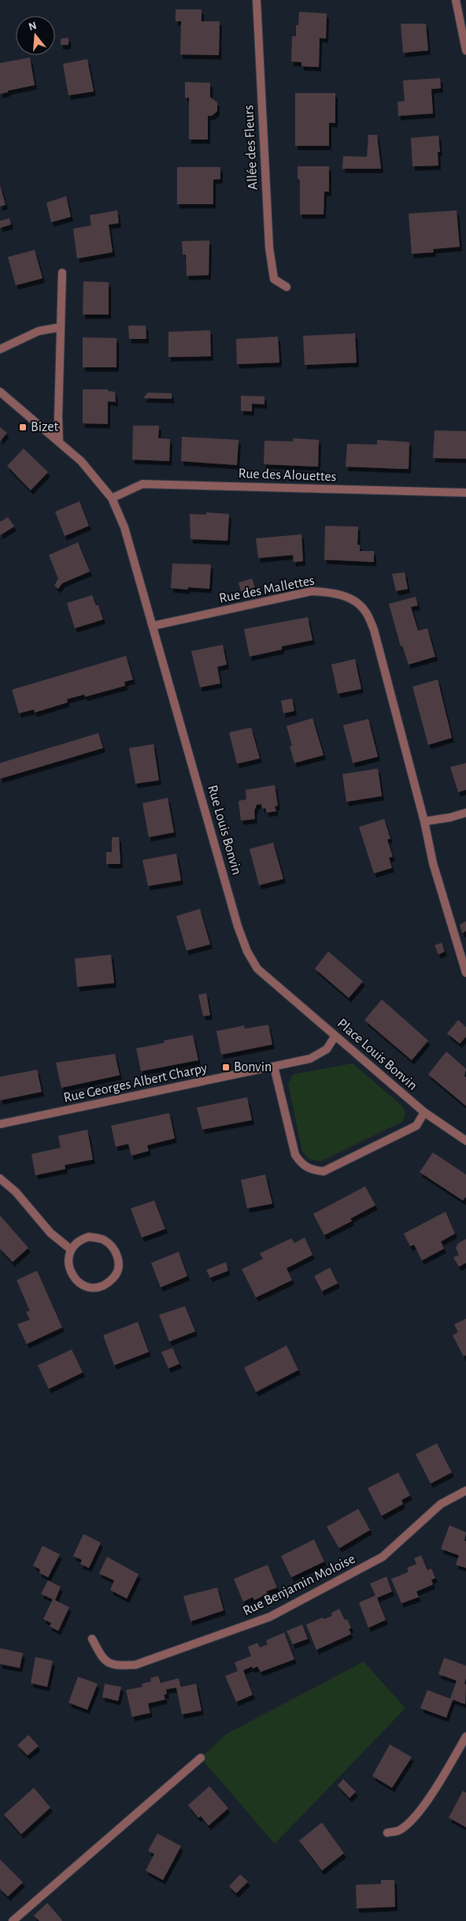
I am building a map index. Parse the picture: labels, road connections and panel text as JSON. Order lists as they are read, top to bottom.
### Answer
{
  "streets": {
    "street": [
      "Allée des Fleurs",
      "Rue des Alouettes",
      "Rue des Mallettes",
      "Rue Louis Bonvin",
      "Place Louis Bonvin",
      "Rue Georges Albert Charpy",
      "Rue Benjamin Moloise"
    ]
  },
  "crossings": [
    ["Rue des Mallettes", "Rue Louis Bonvin"],
    ["Rue Louis Bonvin", "Place Louis Bonvin"],
    ["Place Louis Bonvin", "Rue Georges Albert Charpy"]
  ],
  "places": {
    "transit": ["Bizet", "Bonvin"]
  },
  "north": "top"
}
